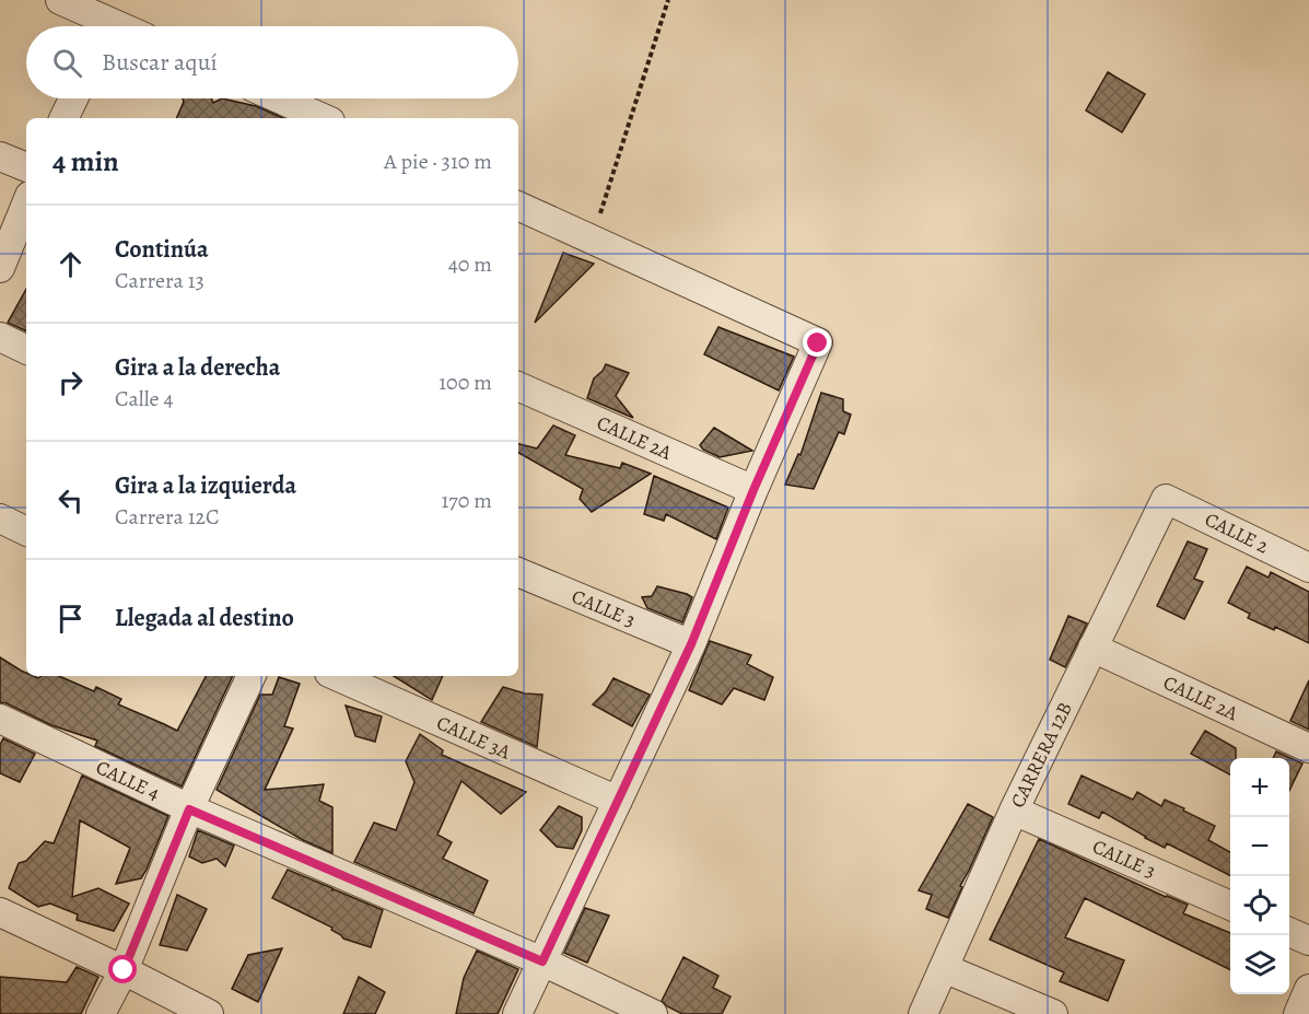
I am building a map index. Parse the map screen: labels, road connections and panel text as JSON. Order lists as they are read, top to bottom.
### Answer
{
  "streets": {
    "street": [
      "CALLE 2A",
      "CALLE 2",
      "CALLE 3",
      "CALLE 3A",
      "CARRERA 12B",
      "CALLE 4"
    ]
  },
  "crossings": [
    ["CALLE 2A", "CARRERA 12B"],
    ["CALLE 2", "CARRERA 12B"],
    ["CALLE 3", "CARRERA 12B"]
  ],
  "page": {
    "search": "Buscar aquí",
    "heading": ["4 min", "A pie · 310 m"],
    "list": [
      ["Continúa", "Carrera 13", "40 m"],
      ["Gira a la derecha", "Calle 4", "100 m"],
      ["Gira a la izquierda", "Carrera 12C", "170 m"],
      "Llegada al destino"
    ],
    "map_buttons": ["+", "−"]
  }
}
